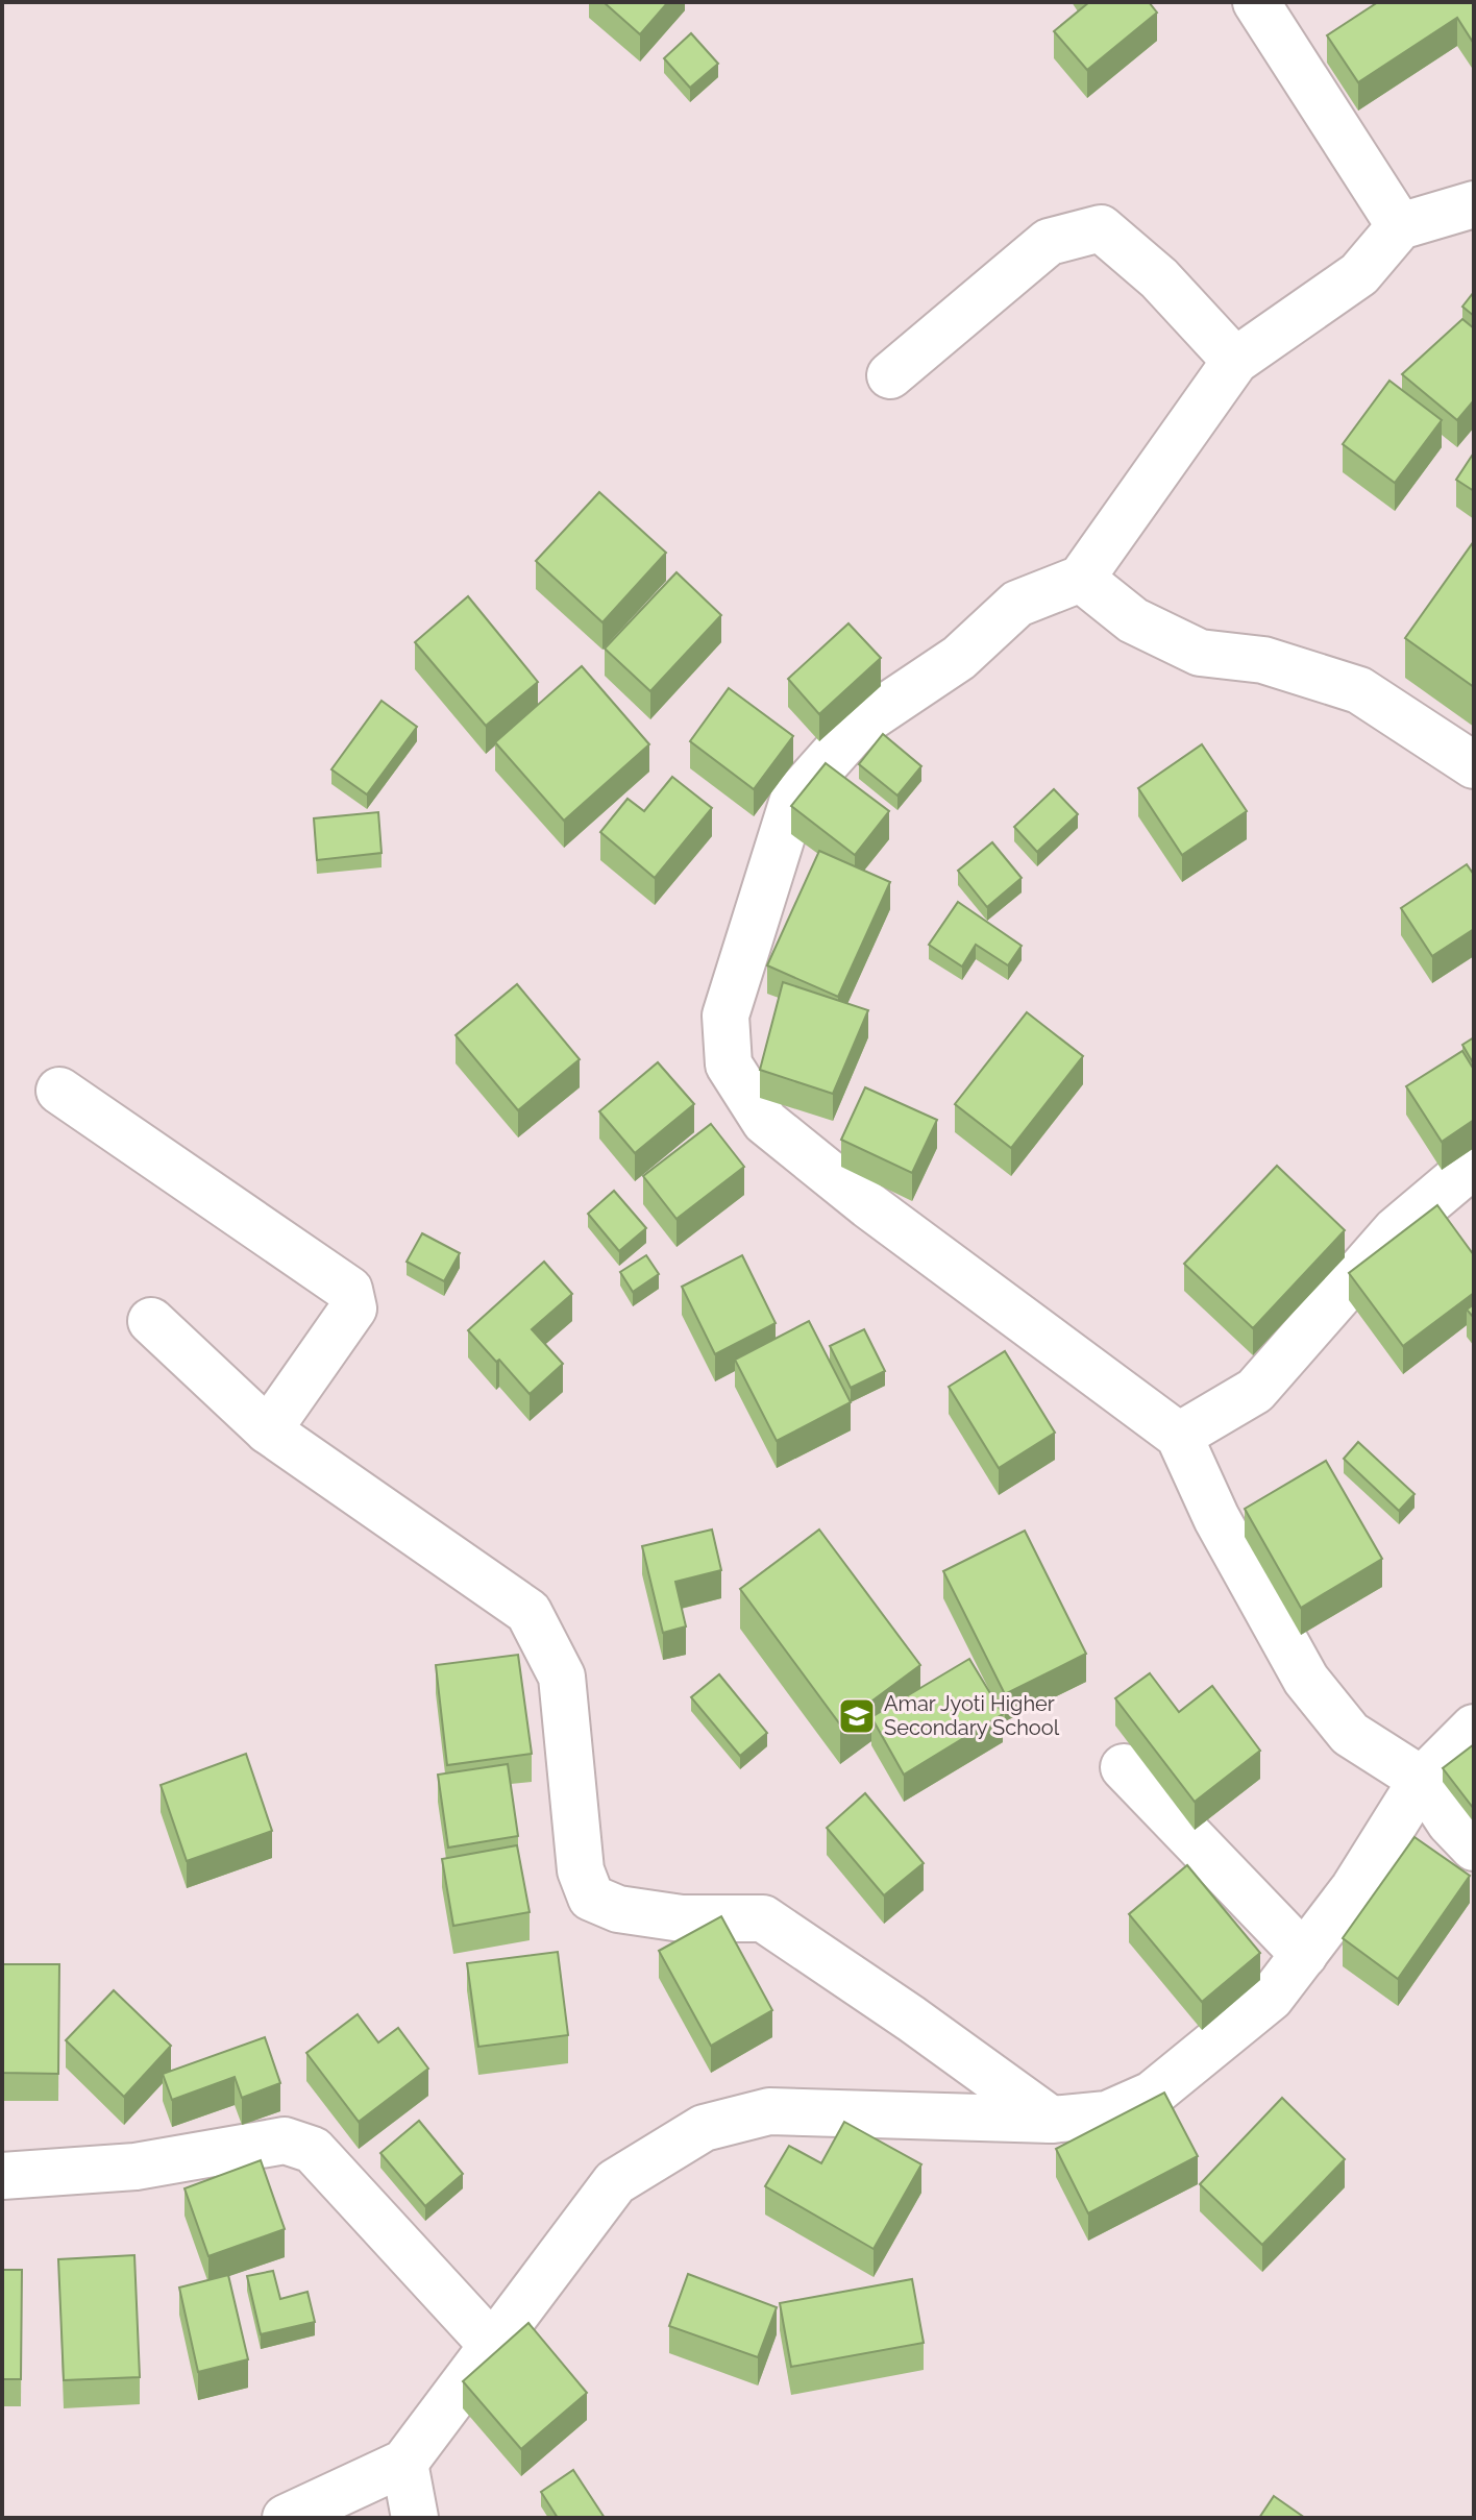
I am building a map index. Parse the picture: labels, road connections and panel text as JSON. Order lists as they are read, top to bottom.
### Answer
{
  "places": {
    "school or university": ["Amar Jyoti Higher Secondary School"]
  }
}
